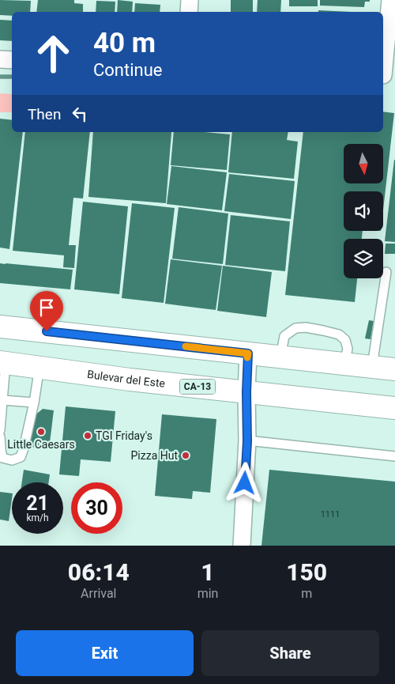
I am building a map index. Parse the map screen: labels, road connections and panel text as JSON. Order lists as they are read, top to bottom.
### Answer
{
  "streets": {
    "highway": ["Bulevar del Este", "CA-13"]
  },
  "places": ["Little Caesars", "TGI Friday's", "Pizza Hut"],
  "house_numbers": ["1111"],
  "north": "bottom",
  "page": {
    "turn": ["40 m", "Continue"],
    "then": "Then",
    "speed": "21 km/h",
    "limit": "30",
    "eta": [
      "06:14",
      "Arrival",
      "1",
      "min",
      "150",
      "m"
    ],
    "buttons": ["Exit", "Share"]
  }
}
